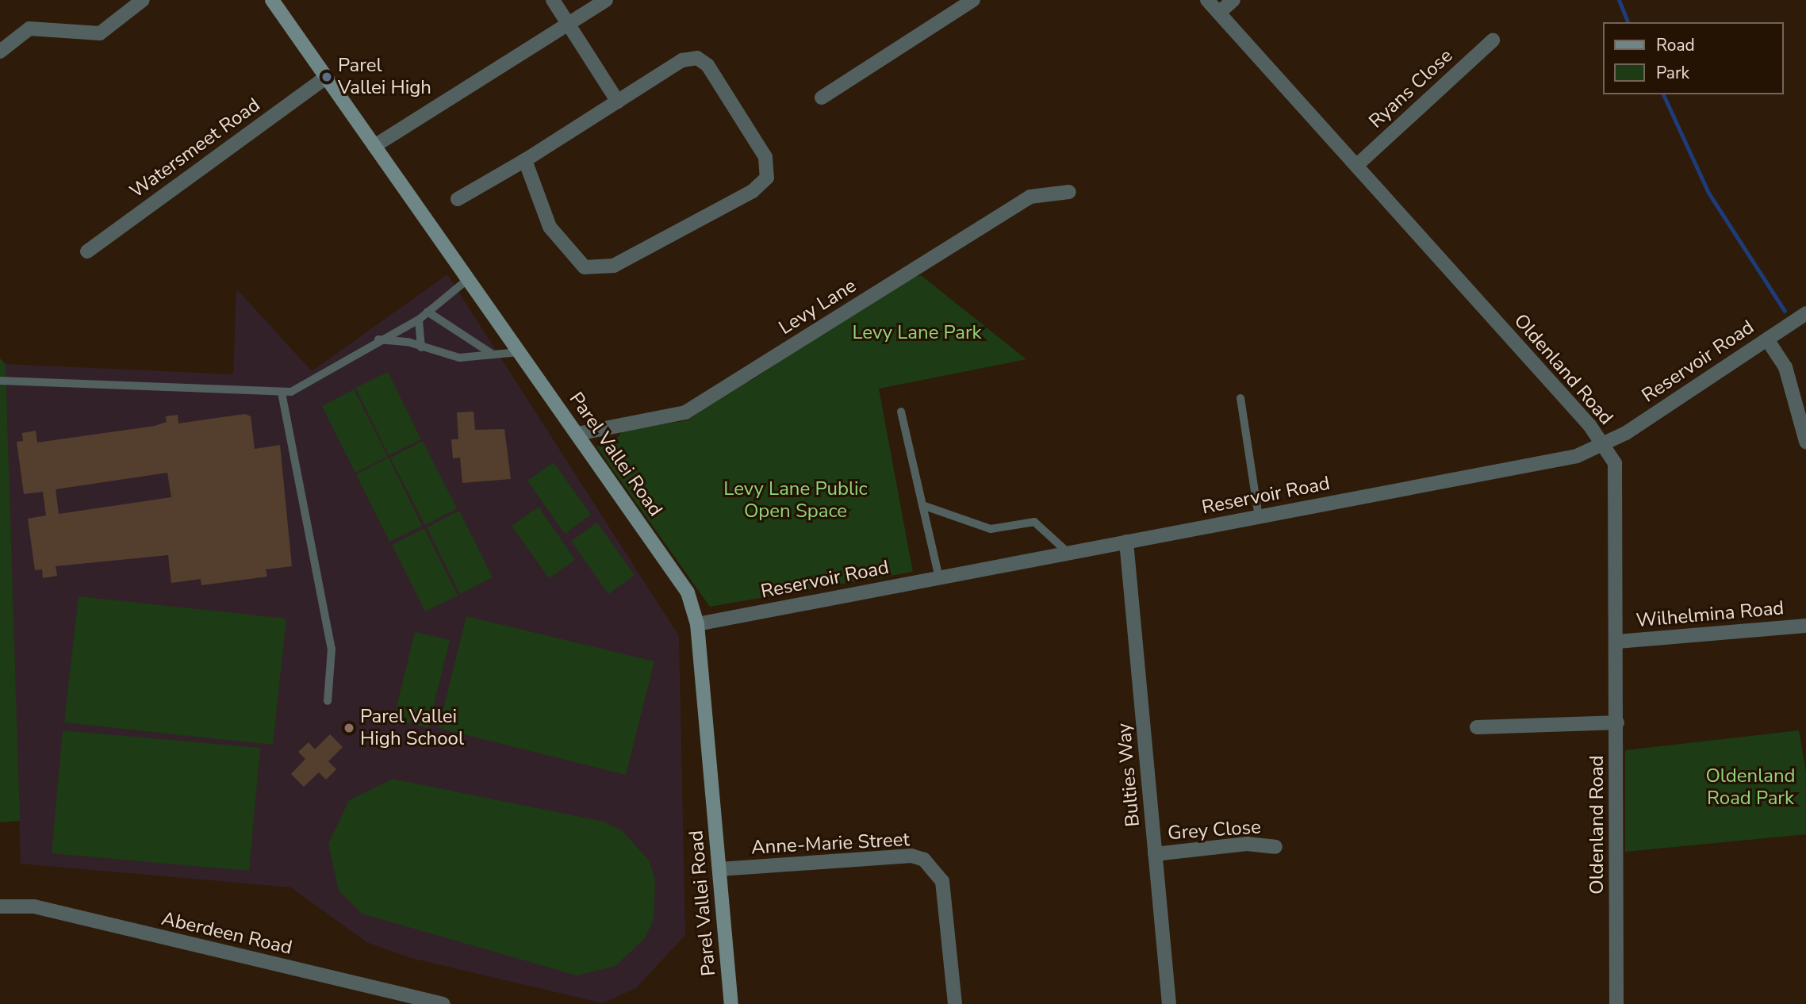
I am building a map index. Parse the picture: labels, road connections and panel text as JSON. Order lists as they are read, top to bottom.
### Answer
{
  "streets": {
    "street": [
      "Ryans Close",
      "Watersmeet Road",
      "Levy Lane",
      "Reservoir Road",
      "Oldenland Road",
      "Parel Vallei Road",
      "Wilhelmina Road",
      "Bulties Way",
      "Grey Close",
      "Anne-Marie Street",
      "Aberdeen Road"
    ]
  },
  "crossings": [
    ["Ryans Close", "Oldenland Road"],
    ["Watersmeet Road", "Parel Vallei Road"],
    ["Levy Lane", "Parel Vallei Road"],
    ["Reservoir Road", "Oldenland Road"],
    ["Reservoir Road", "Parel Vallei Road"],
    ["Reservoir Road", "Bulties Way"],
    ["Oldenland Road", "Wilhelmina Road"],
    ["Parel Vallei Road", "Anne-Marie Street"],
    ["Bulties Way", "Grey Close"]
  ],
  "parks": ["Levy Lane Park", "Levy Lane Public Open Space", "Oldenland Road Park"],
  "places": ["Parel Vallei High", "Parel Vallei High School"],
  "legend": ["Road", "Park"]
}
